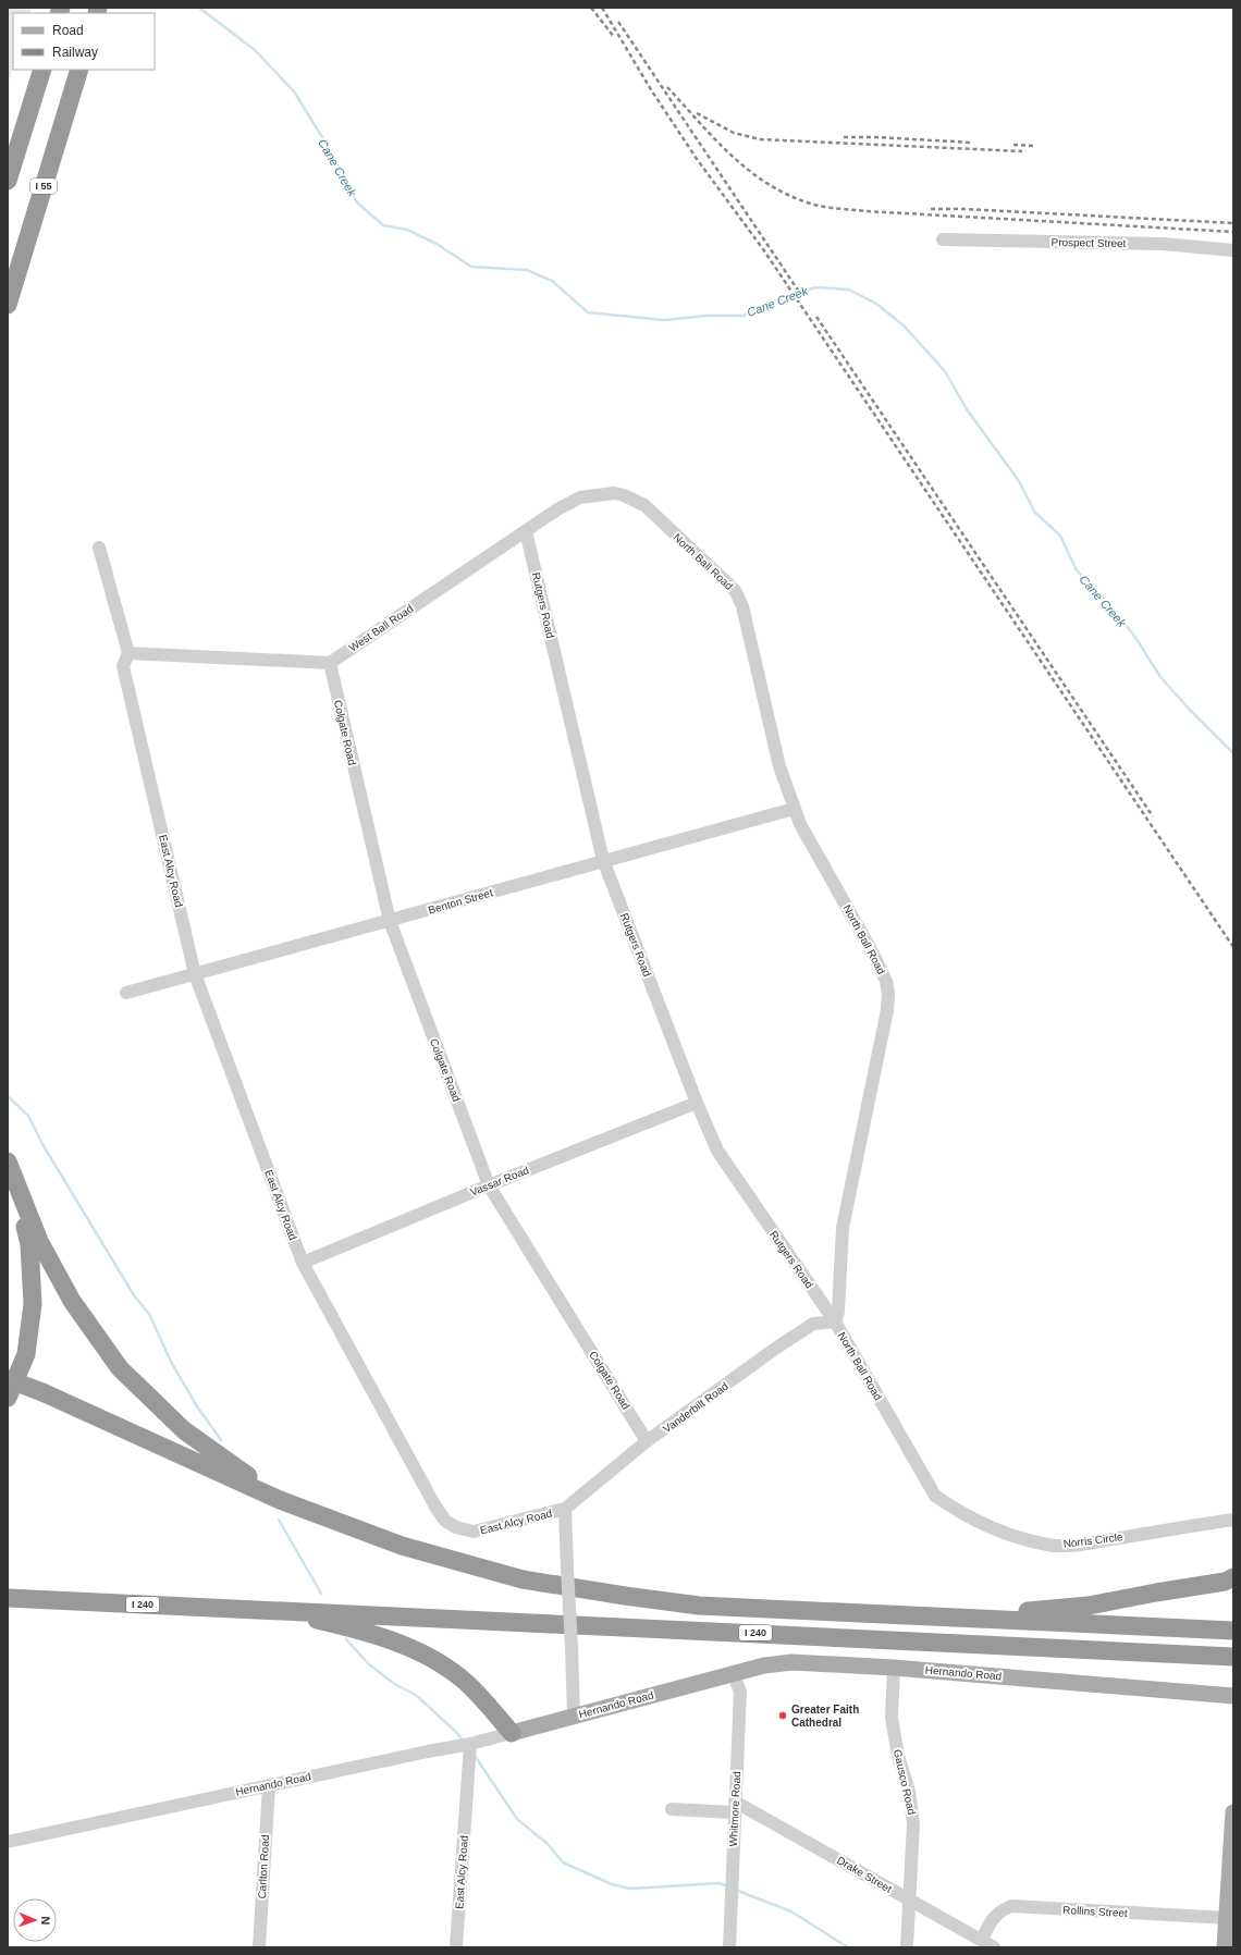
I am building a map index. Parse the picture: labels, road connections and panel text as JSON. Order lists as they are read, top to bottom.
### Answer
{
  "streets": {
    "highway": ["I 55", "I 240"],
    "main road": ["Hernando Road"],
    "street": [
      "Prospect Street",
      "North Ball Road",
      "Rutgers Road",
      "West Ball Road",
      "Colgate Road",
      "East Alcy Road",
      "Benton Street",
      "Vassar Road",
      "Vanderbilt Road",
      "Norris Circle",
      "Gausco Road",
      "Whitmore Road",
      "Carlton Road",
      "Drake Street",
      "Rollins Street"
    ]
  },
  "crossings": [
    ["North Ball Road", "Rutgers Road"],
    ["North Ball Road", "West Ball Road"],
    ["North Ball Road", "Benton Street"],
    ["North Ball Road", "Vanderbilt Road"],
    ["North Ball Road", "Norris Circle"],
    ["Rutgers Road", "West Ball Road"],
    ["Rutgers Road", "Benton Street"],
    ["Rutgers Road", "Vassar Road"],
    ["Rutgers Road", "Vanderbilt Road"],
    ["West Ball Road", "Colgate Road"],
    ["Colgate Road", "Benton Street"],
    ["Colgate Road", "Vassar Road"],
    ["Colgate Road", "Vanderbilt Road"],
    ["East Alcy Road", "Benton Street"],
    ["East Alcy Road", "Vassar Road"],
    ["East Alcy Road", "Vanderbilt Road"],
    ["East Alcy Road", "Hernando Road"],
    ["Hernando Road", "Gausco Road"],
    ["Hernando Road", "Whitmore Road"],
    ["Hernando Road", "Carlton Road"],
    ["Gausco Road", "Drake Street"],
    ["Whitmore Road", "Drake Street"],
    ["Drake Street", "Rollins Street"]
  ],
  "water": ["Cane Creek"],
  "places": ["Greater Faith Cathedral"],
  "legend": ["Road", "Railway"],
  "north": "right"
}
